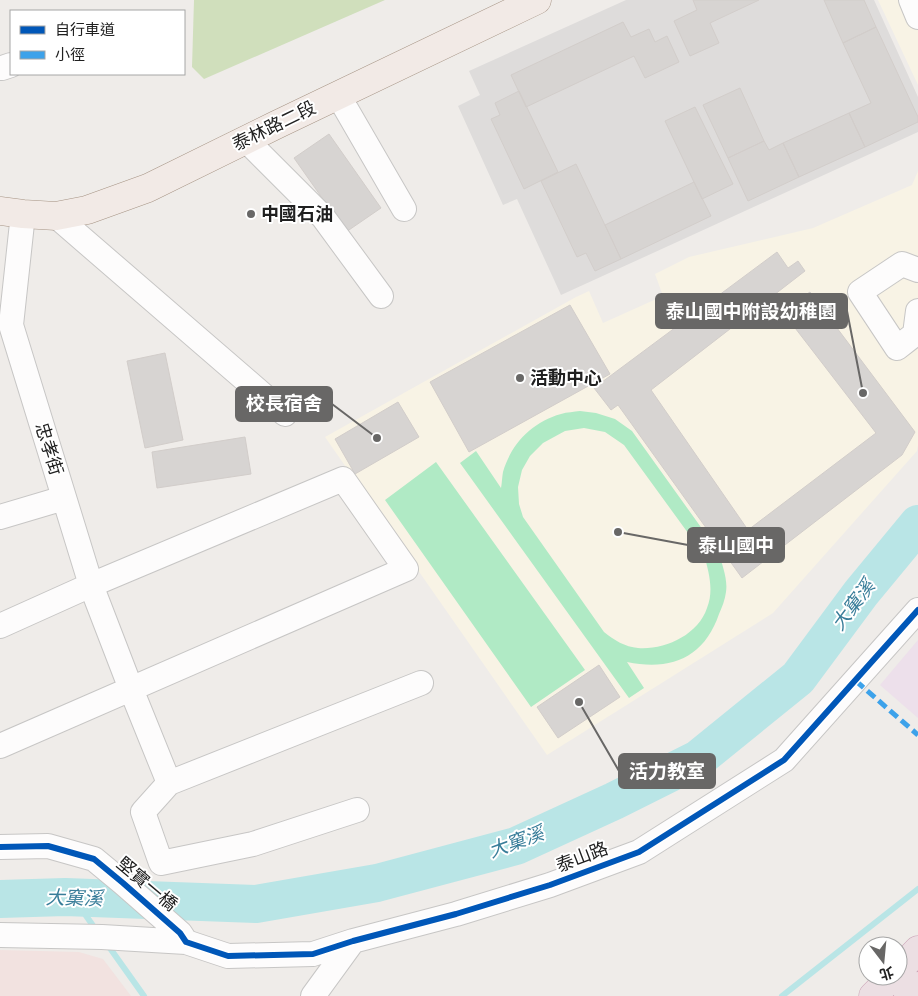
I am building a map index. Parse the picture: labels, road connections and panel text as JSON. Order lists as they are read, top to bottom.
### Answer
{
  "streets": {
    "main road": ["泰林路二段"],
    "street": ["忠孝街", "泰山路", "堅實一橋"]
  },
  "crossings": [
    ["泰林路二段", "忠孝街"],
    ["泰山路", "堅實一橋"]
  ],
  "water": ["大窠溪"],
  "places": [
    "中國石油",
    "活動中心",
    "泰山國中附設幼稚園",
    "校長宿舍",
    "泰山國中",
    "活力教室"
  ],
  "legend": ["自行車道", "小徑"],
  "north": "bottom"
}
